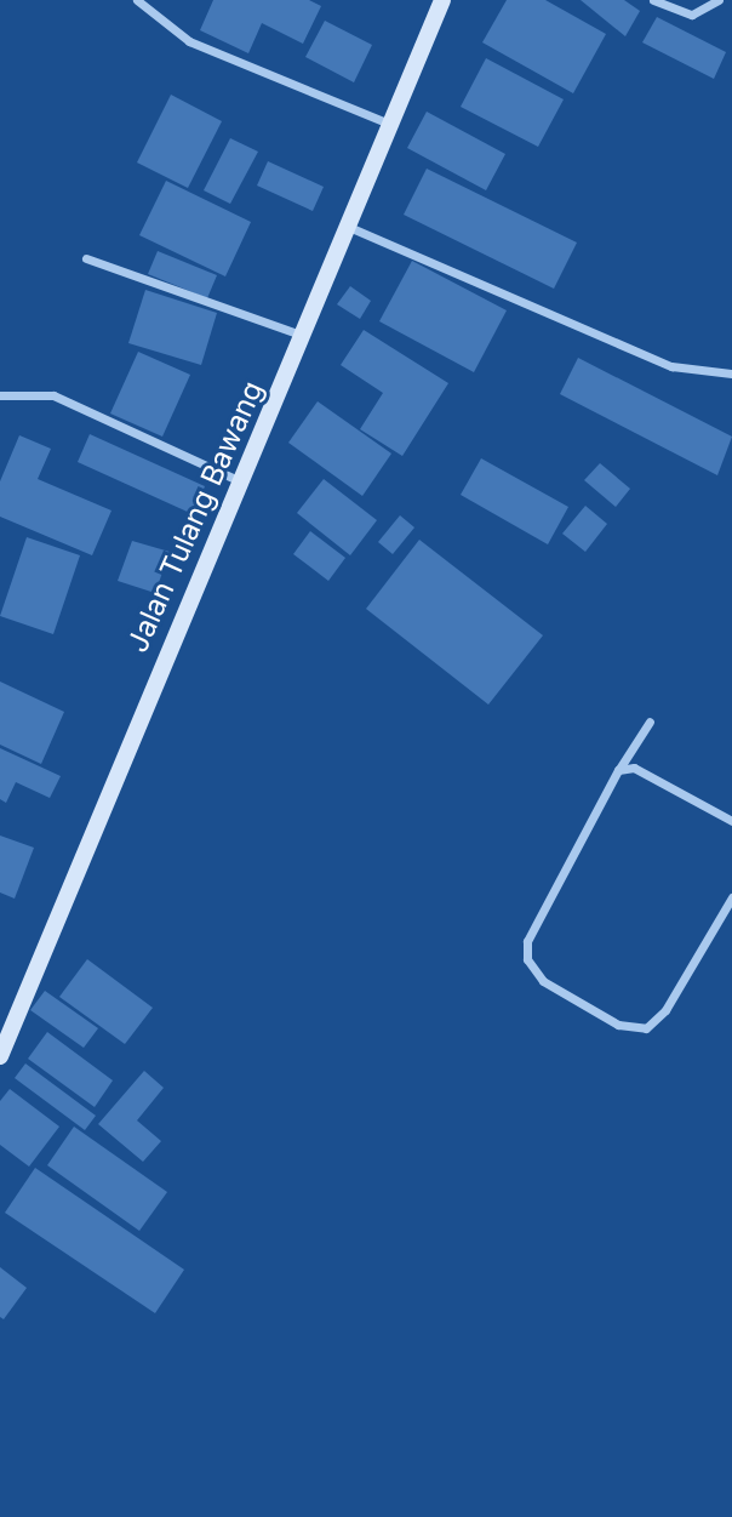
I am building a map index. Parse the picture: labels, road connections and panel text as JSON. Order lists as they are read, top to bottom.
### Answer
{
  "streets": {
    "street": ["Jalan Tulang Bawang"]
  }
}
